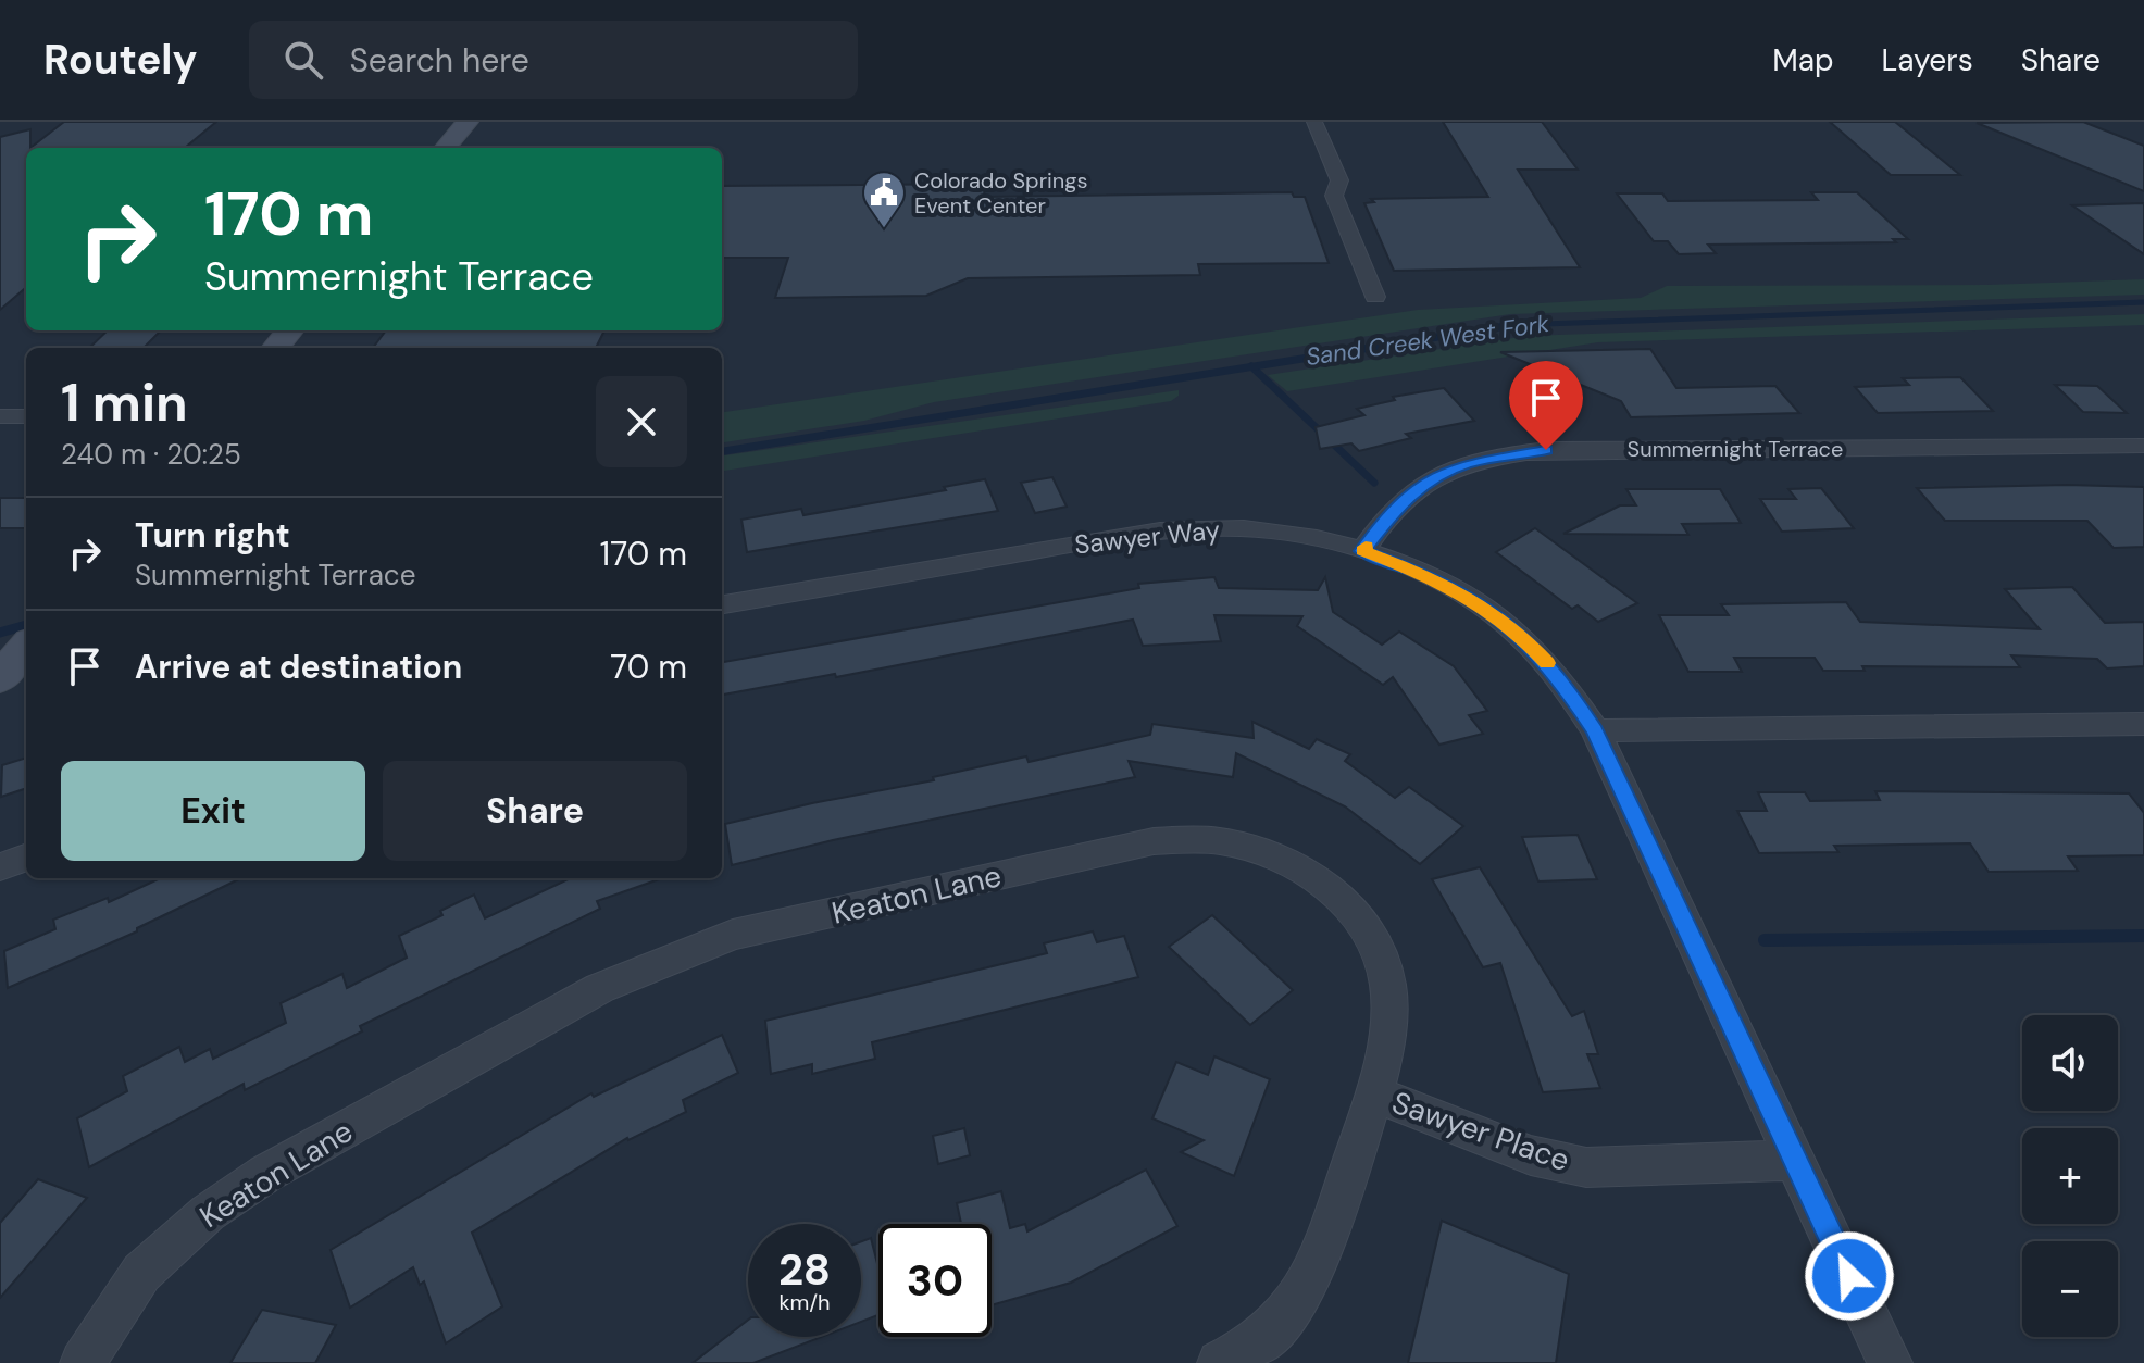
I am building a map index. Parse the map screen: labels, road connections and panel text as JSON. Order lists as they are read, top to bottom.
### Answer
{
  "streets": {
    "street": [
      "Summernight Terrace",
      "Sawyer Way",
      "Keaton Lane",
      "Sawyer Place"
    ]
  },
  "crossings": [
    ["Summernight Terrace", "Sawyer Way"],
    ["Sawyer Way", "Sawyer Place"],
    ["Keaton Lane", "Sawyer Place"]
  ],
  "water": ["Sand Creek West Fork"],
  "places": {
    "public building": ["Colorado Springs Event Center"]
  },
  "page": {
    "header": "Routely",
    "search": "Search here",
    "nav": ["Map", "Layers", "Share"],
    "turn": ["170 m", "Summernight Terrace"],
    "heading": ["1 min", "240 m · 20:25"],
    "list": [
      {
        "name": "Turn right",
        "note": "Summernight Terrace",
        "value": "170 m"
      },
      {
        "name": "Arrive at destination",
        "value": "70 m"
      }
    ],
    "buttons": ["Exit", "Share"],
    "map_buttons": ["+", "−"],
    "speed": "28 km/h",
    "limit": "30"
  }
}
